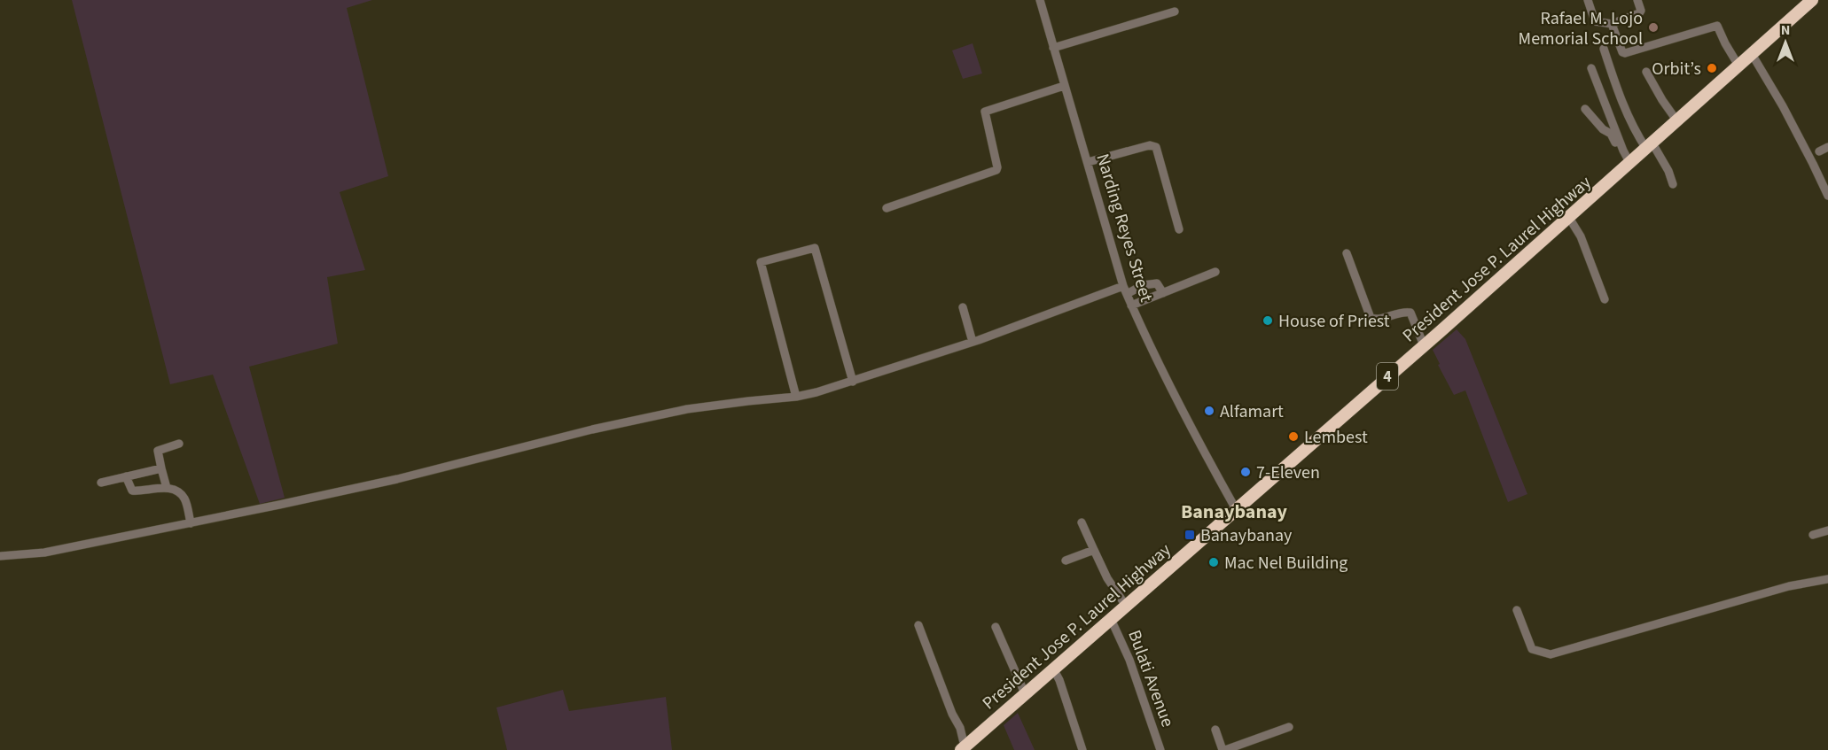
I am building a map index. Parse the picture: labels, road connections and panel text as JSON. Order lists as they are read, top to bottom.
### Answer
{
  "streets": {
    "highway": ["President Jose P. Laurel Highway", "4"],
    "street": ["Narding Reyes Street", "Bulati Avenue"]
  },
  "crossings": [
    ["Narding Reyes Street", "President Jose P. Laurel Highway"],
    ["President Jose P. Laurel Highway", "Bulati Avenue"]
  ],
  "districts": ["Banaybanay"],
  "places": {
    "other": [
      "Rafael M. Lojo Memorial School",
      "Orbit’s",
      "House of Priest",
      "Alfamart",
      "Lembest",
      "7-Eleven",
      "Mac Nel Building"
    ],
    "transit": ["Banaybanay"]
  },
  "north": "top"
}
